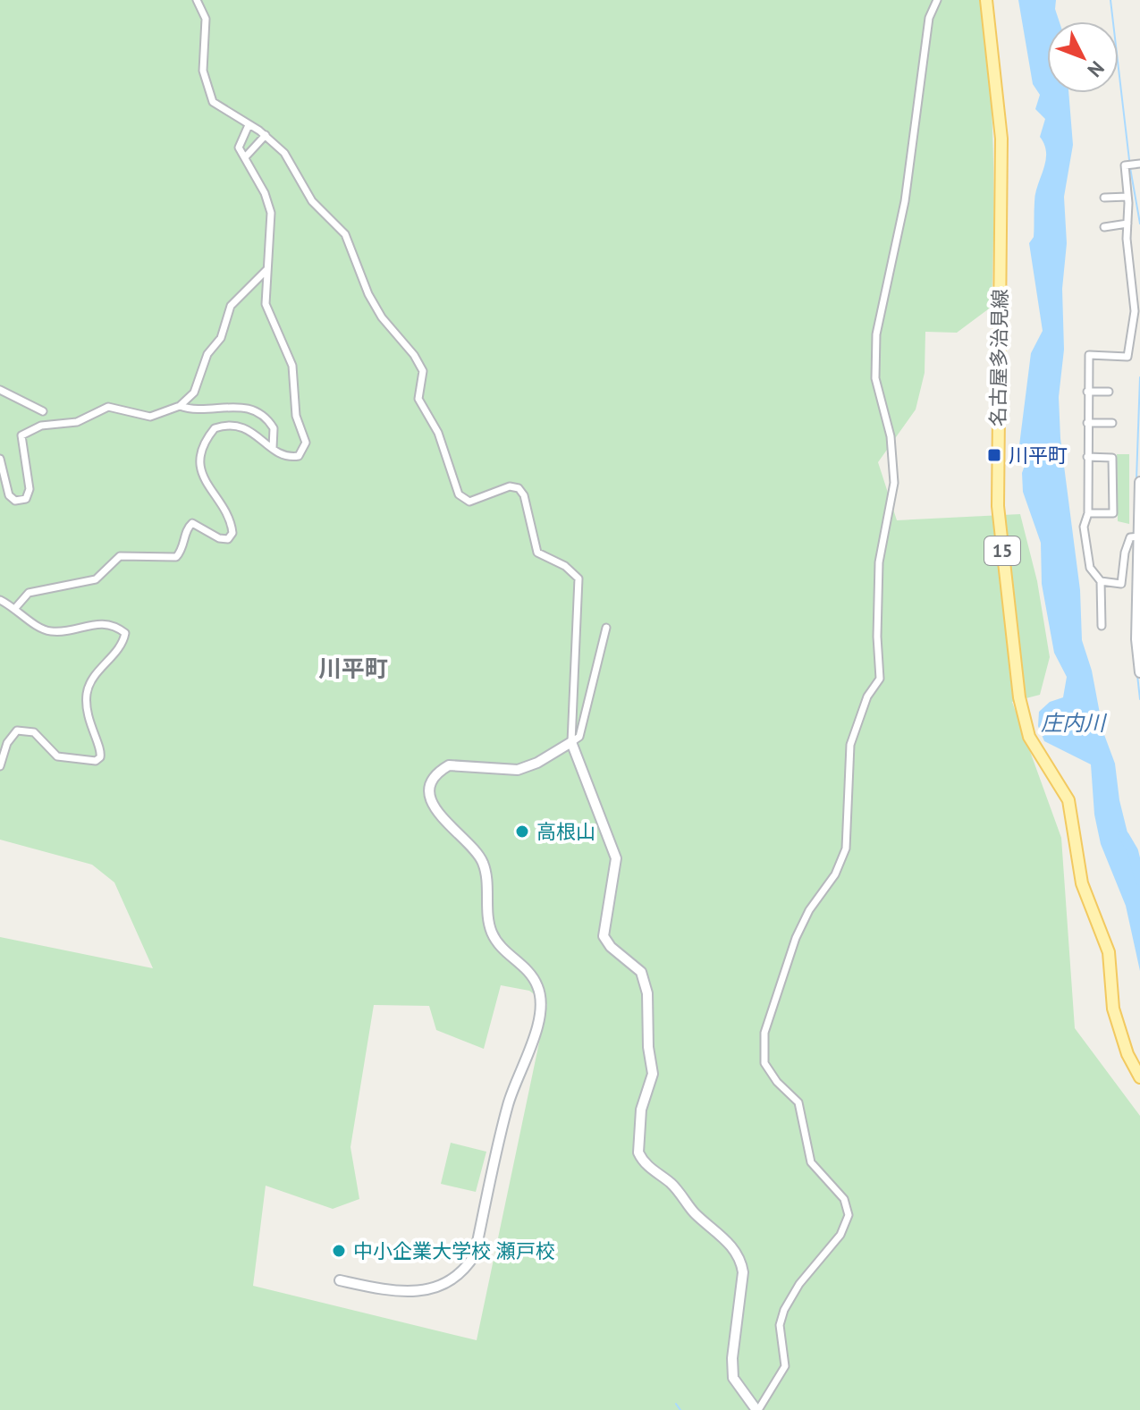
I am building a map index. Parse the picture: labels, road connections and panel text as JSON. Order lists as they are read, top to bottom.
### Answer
{
  "streets": {
    "main road": ["名古屋多治見線", "15"]
  },
  "districts": ["川平町"],
  "water": ["庄内川"],
  "places": {
    "transit": ["川平町"],
    "other": ["高根山", "中小企業大学校 瀬戸校"]
  },
  "north": "bottom right"
}
